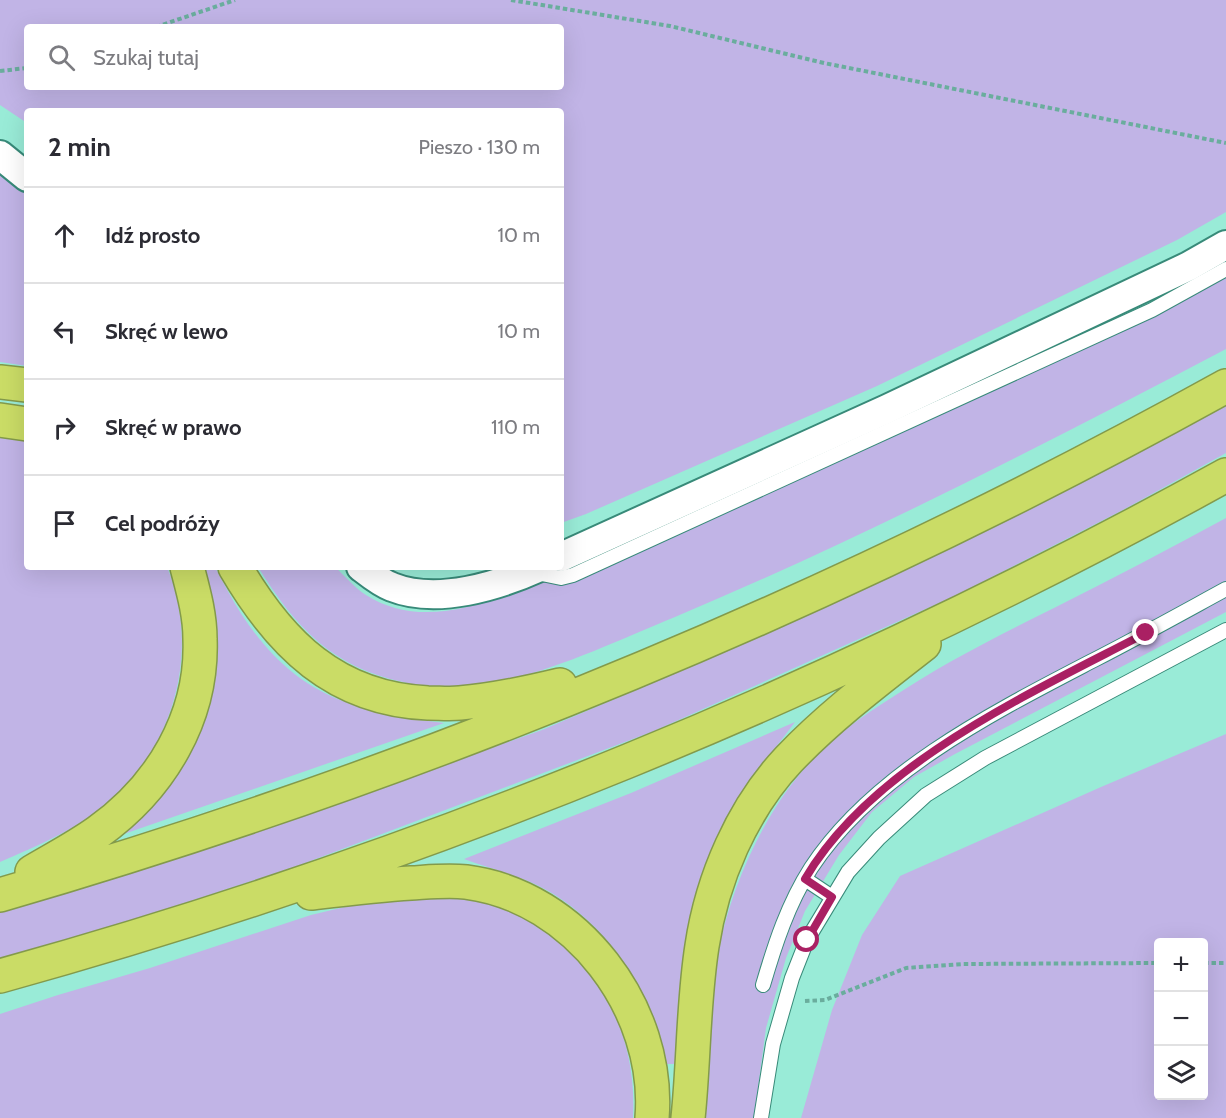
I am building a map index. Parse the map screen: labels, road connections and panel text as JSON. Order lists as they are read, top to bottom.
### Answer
{
  "page": {
    "search": "Szukaj tutaj",
    "heading": ["2 min", "Pieszo · 130 m"],
    "list": [
      ["Idź prosto", "10 m"],
      ["Skręć w lewo", "10 m"],
      ["Skręć w prawo", "110 m"],
      "Cel podróży"
    ],
    "map_buttons": ["+", "−"]
  }
}
